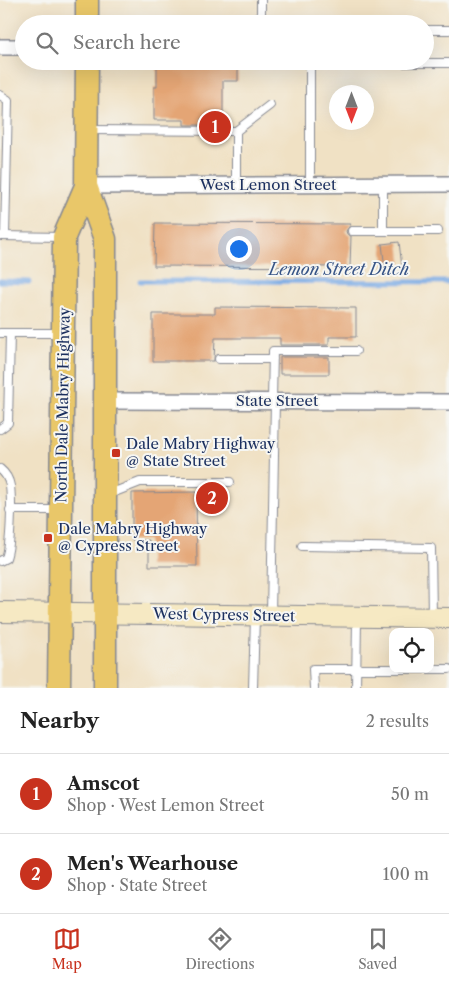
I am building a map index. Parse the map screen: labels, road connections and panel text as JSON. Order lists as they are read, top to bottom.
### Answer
{
  "streets": {
    "main road": ["North Dale Mabry Highway"],
    "street": ["West Lemon Street", "State Street", "West Cypress Street"]
  },
  "crossings": [
    ["West Lemon Street", "North Dale Mabry Highway"],
    ["State Street", "North Dale Mabry Highway"],
    ["North Dale Mabry Highway", "West Cypress Street"]
  ],
  "water": ["Lemon Street Ditch"],
  "places": {
    "transit": ["Dale Mabry Highway @ State Street", "Dale Mabry Highway @ Cypress Street"]
  },
  "north": "bottom",
  "page": {
    "search": "Search here",
    "pins": ["1", "2"],
    "heading": ["Nearby", "2 results"],
    "list": [
      {
        "mark": "1",
        "name": "Amscot",
        "note": "Shop · West Lemon Street",
        "value": "50 m"
      },
      {
        "mark": "2",
        "name": "Men's Wearhouse",
        "note": "Shop · State Street",
        "value": "100 m"
      }
    ],
    "nav": ["Map", "Directions", "Saved"]
  }
}
